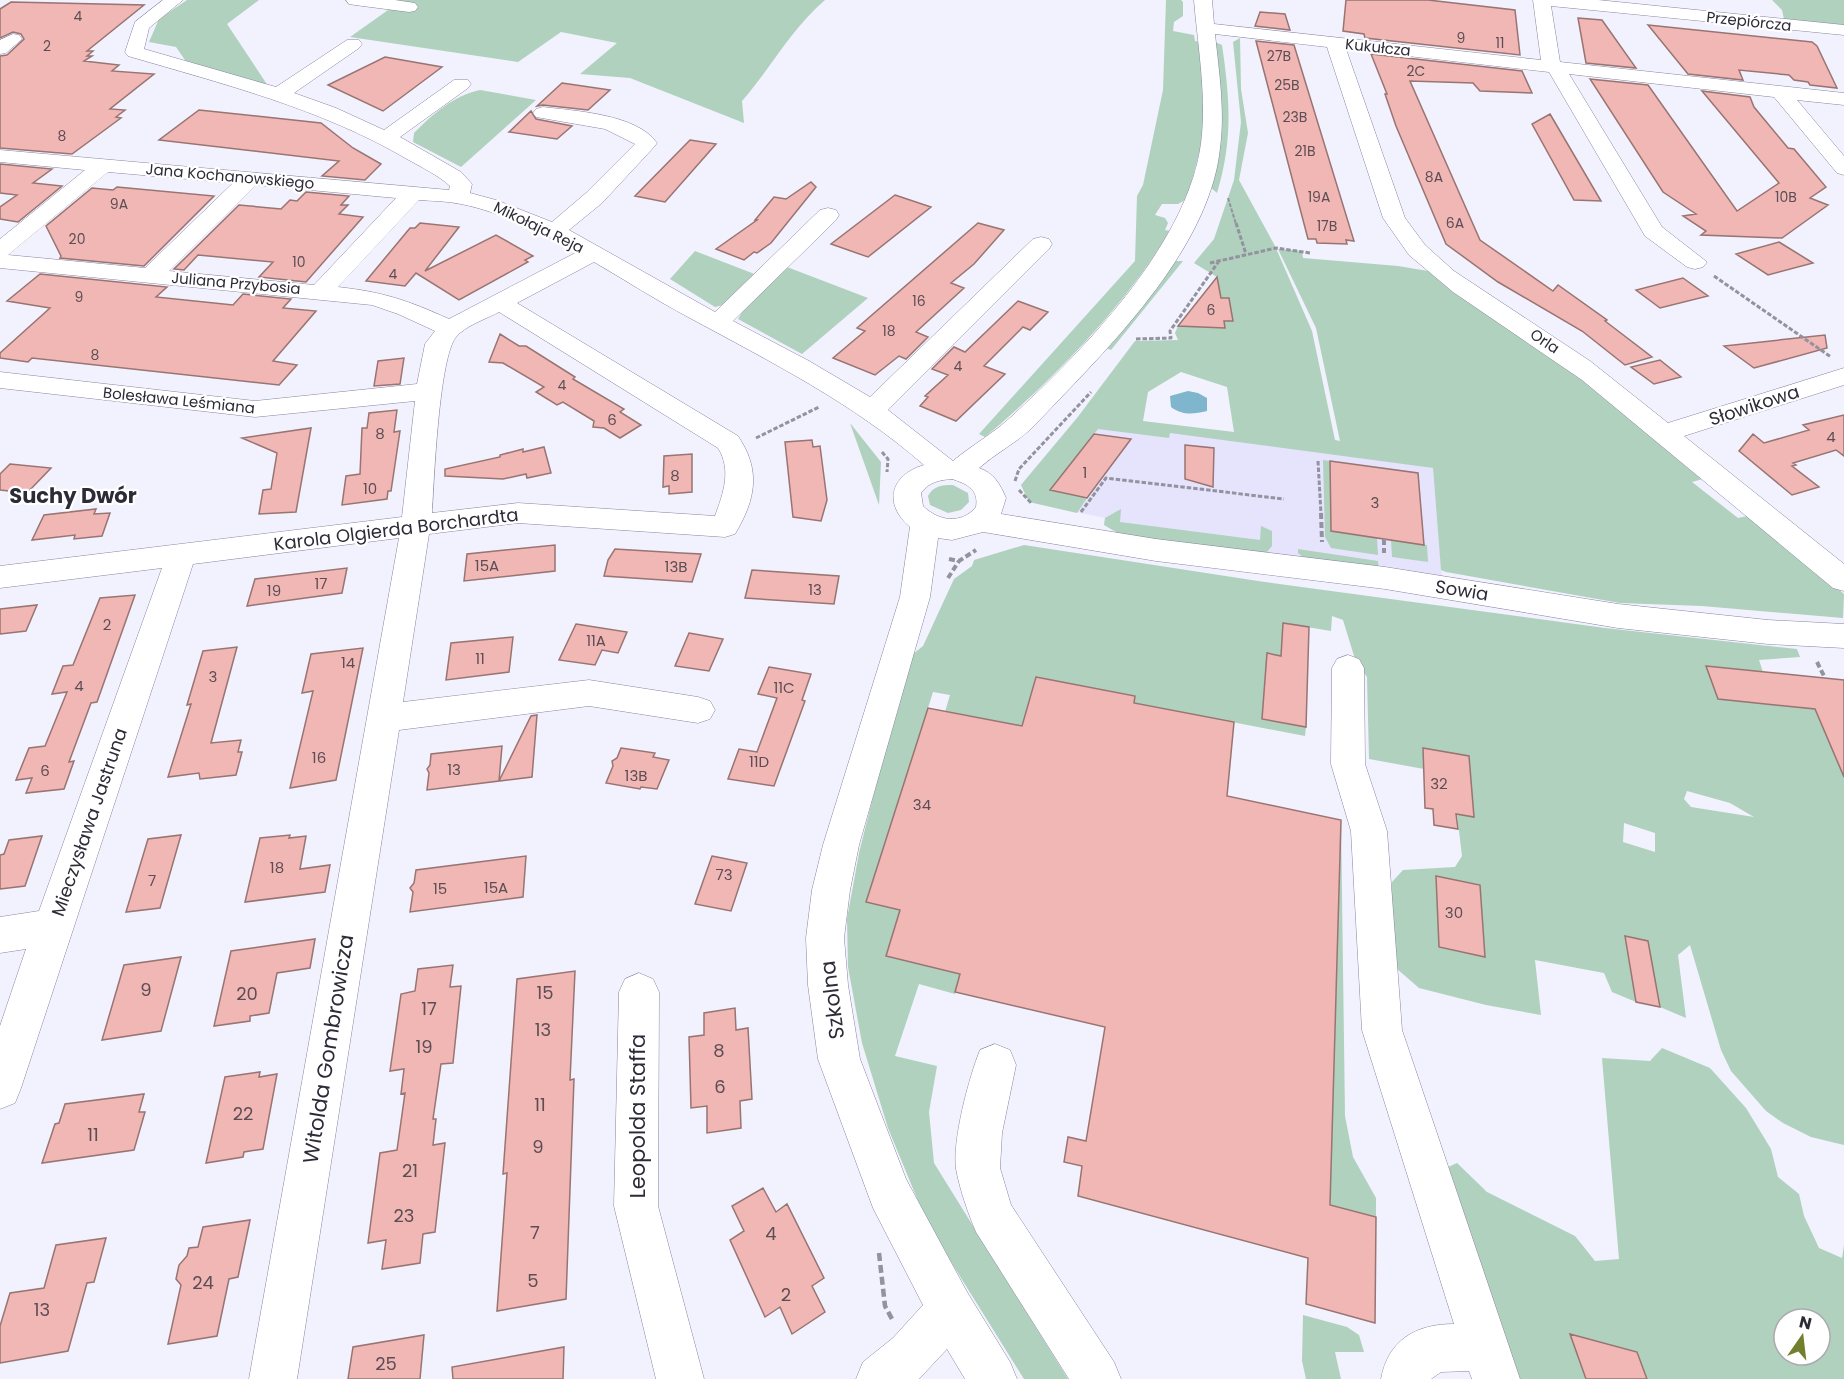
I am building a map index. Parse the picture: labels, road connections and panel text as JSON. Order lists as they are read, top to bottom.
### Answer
{
  "streets": {
    "street": [
      "Przepiórcza",
      "Kukułcza",
      "Jana Kochanowskiego",
      "Mikołaja Reja",
      "Juliana Przybosia",
      "Orla",
      "Bolesława Leśmiana",
      "Słowikowa",
      "Karola Olgierda Borchardta",
      "Sowia",
      "Mieczysława Jastruna",
      "Szkolna",
      "Witolda Gombrowicza",
      "Leopolda Staffa"
    ]
  },
  "crossings": [
    ["Kukułcza", "Orla"],
    ["Kukułcza", "Szkolna"],
    ["Jana Kochanowskiego", "Mikołaja Reja"],
    ["Jana Kochanowskiego", "Juliana Przybosia"],
    ["Mikołaja Reja", "Sowia"],
    ["Mikołaja Reja", "Szkolna"],
    ["Juliana Przybosia", "Witolda Gombrowicza"],
    ["Orla", "Słowikowa"],
    ["Bolesława Leśmiana", "Witolda Gombrowicza"],
    ["Karola Olgierda Borchardta", "Mieczysława Jastruna"],
    ["Karola Olgierda Borchardta", "Witolda Gombrowicza"],
    ["Sowia", "Szkolna"]
  ],
  "districts": ["Suchy Dwór"],
  "house_numbers": [
    "4",
    "9",
    "11",
    "2",
    "27B",
    "2C",
    "25B",
    "23B",
    "8",
    "21B",
    "8A",
    "19A",
    "10B",
    "9A",
    "6A",
    "17B",
    "20",
    "10",
    "4",
    "9",
    "16",
    "6",
    "18",
    "8",
    "4",
    "4",
    "6",
    "8",
    "4",
    "1",
    "8",
    "10",
    "3",
    "15A",
    "13B",
    "17",
    "13",
    "19",
    "2",
    "11A",
    "11",
    "14",
    "3",
    "4",
    "11C",
    "16",
    "11D",
    "13",
    "6",
    "13B",
    "32",
    "34",
    "18",
    "73",
    "7",
    "15A",
    "15",
    "30",
    "9",
    "15",
    "20",
    "17",
    "13",
    "19",
    "8",
    "6",
    "11",
    "22",
    "11",
    "9",
    "21",
    "23",
    "7",
    "4",
    "5",
    "24",
    "2",
    "13",
    "25"
  ],
  "north": "top"
}
